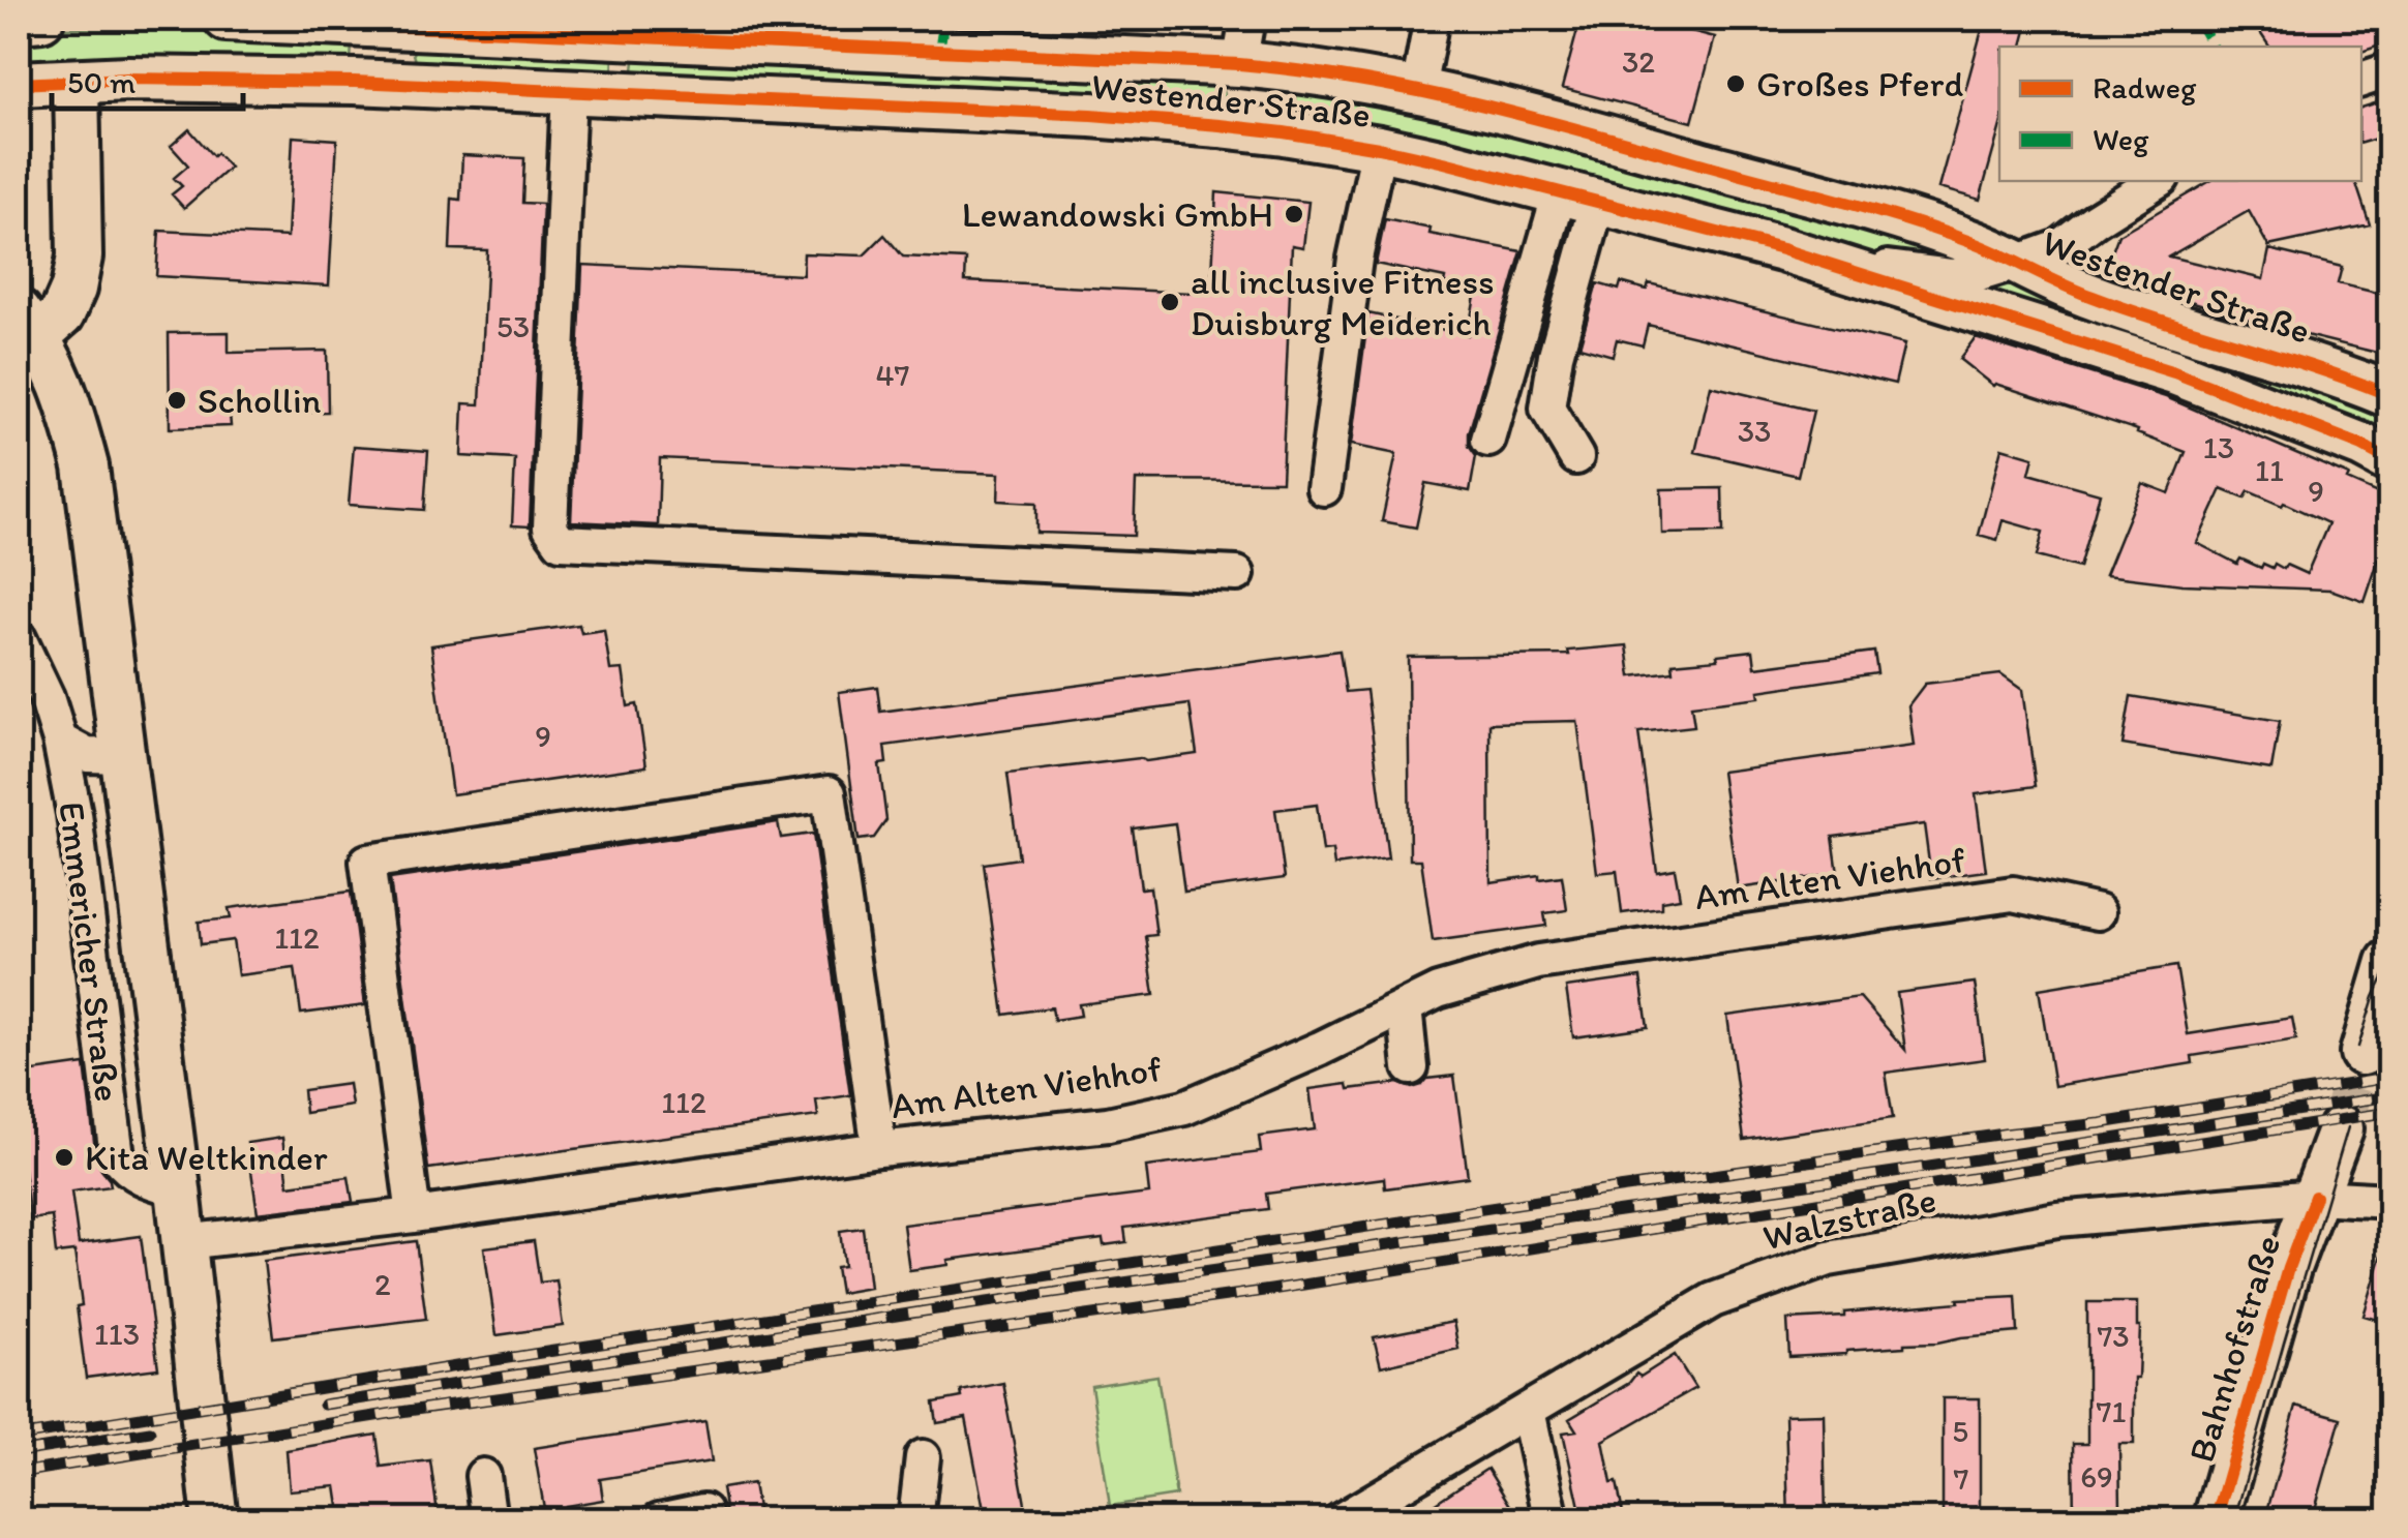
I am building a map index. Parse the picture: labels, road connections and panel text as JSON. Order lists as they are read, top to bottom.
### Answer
{
  "streets": {
    "main road": ["Westender Straße", "Emmericher Straße", "Bahnhofstraße"],
    "street": ["Am Alten Viehhof", "Walzstraße"]
  },
  "crossings": [
    ["Am Alten Viehhof", "Emmericher Straße"],
    ["Walzstraße", "Bahnhofstraße"]
  ],
  "places": [
    "Großes Pferd",
    "Lewandowski GmbH",
    "all inclusive Fitness Duisburg Meiderich",
    "Schollin",
    "Kita Weltkinder"
  ],
  "house_numbers": [
    "32",
    "53",
    "47",
    "33",
    "13",
    "11",
    "9",
    "9",
    "112",
    "112",
    "2",
    "113",
    "73",
    "71",
    "5",
    "69",
    "7"
  ],
  "legend": ["Radweg", "Weg"],
  "scale_bar": "50 m"
}
